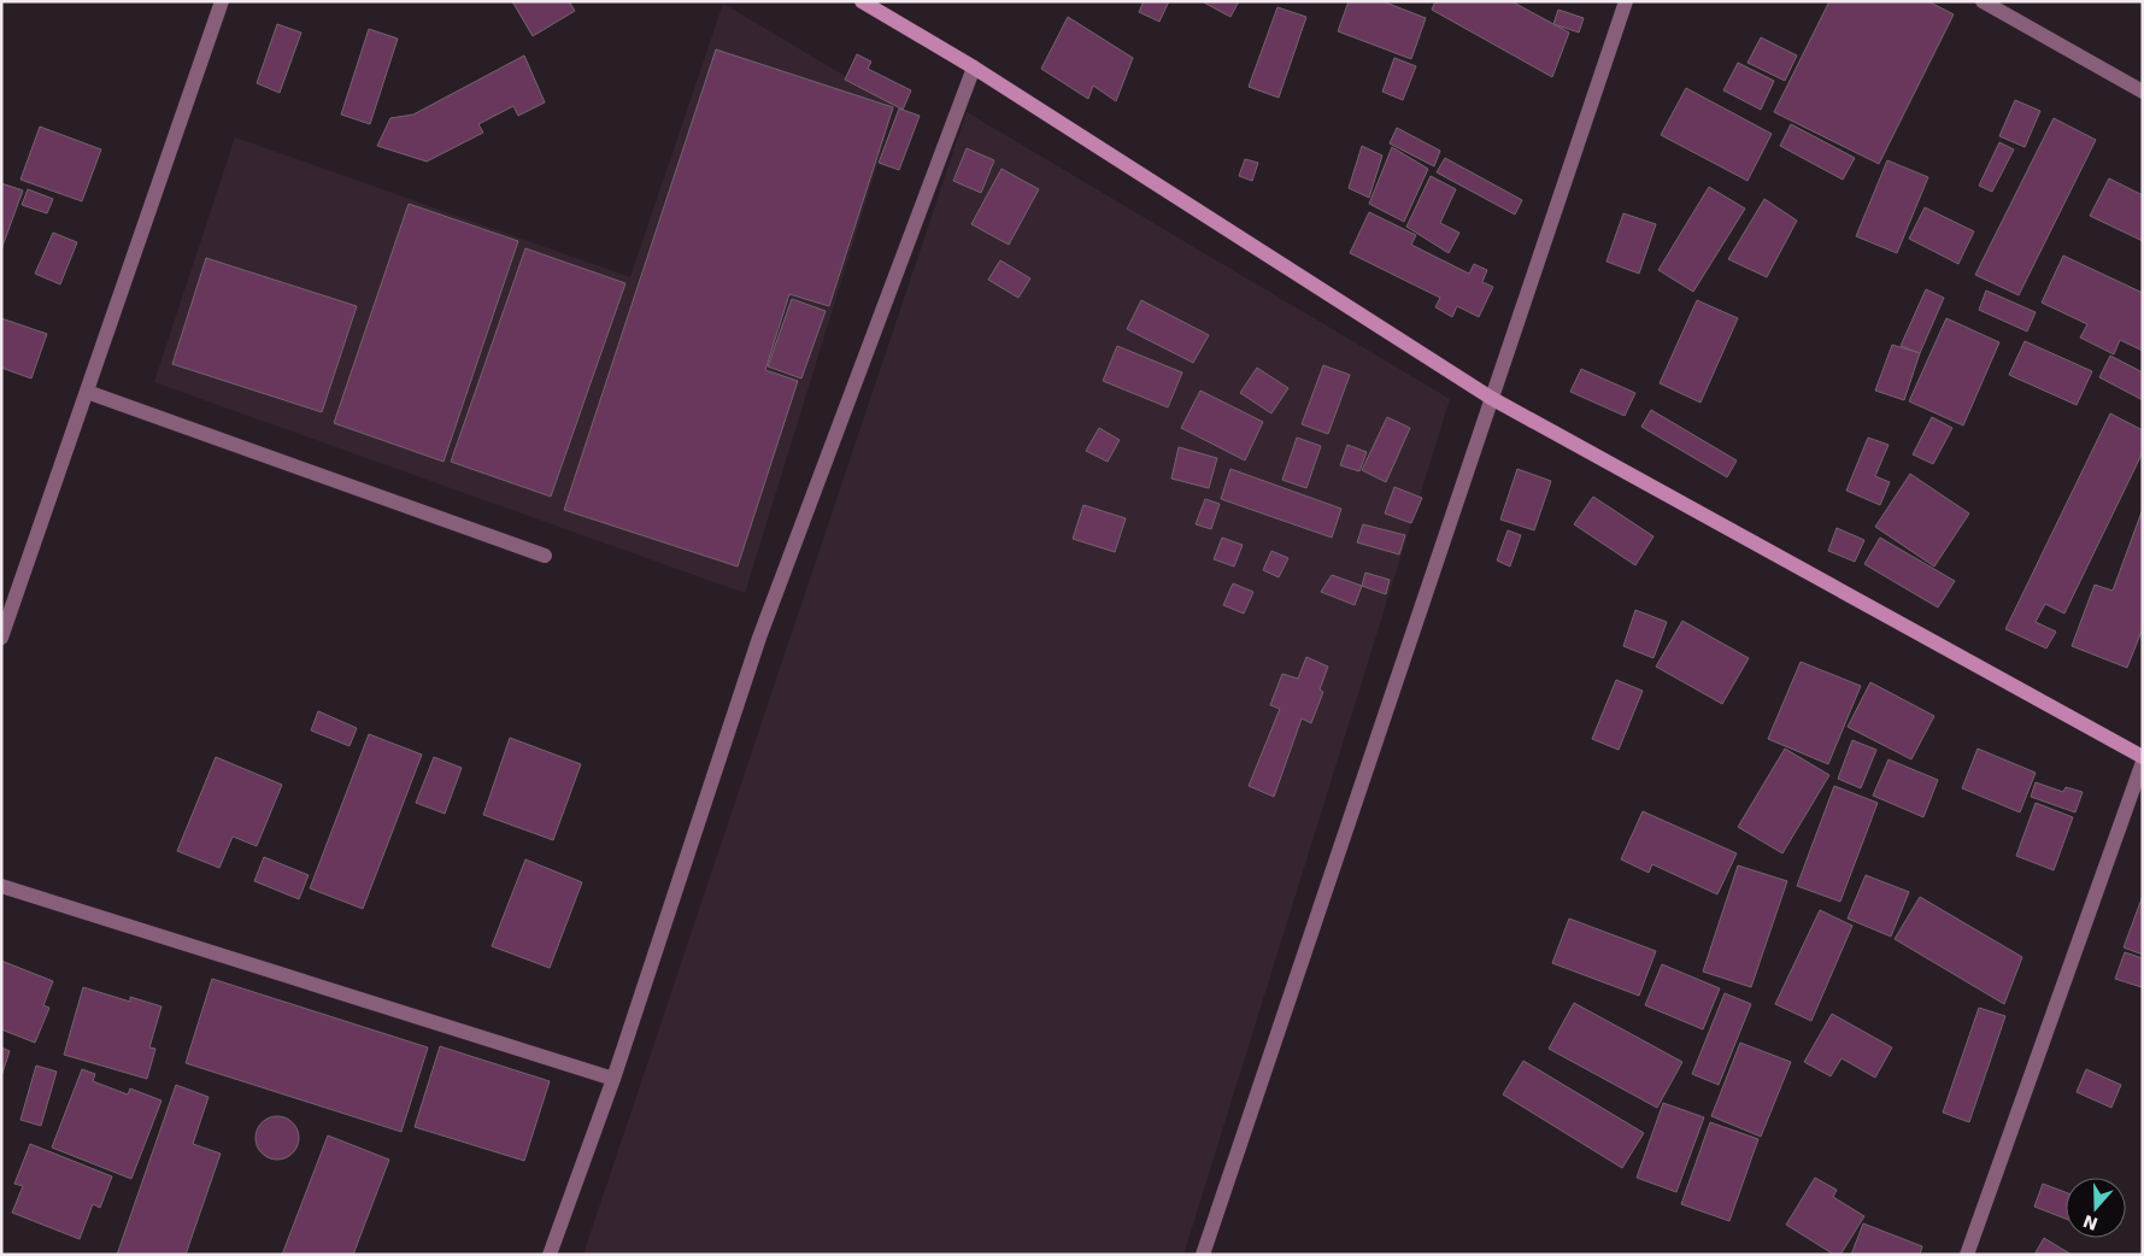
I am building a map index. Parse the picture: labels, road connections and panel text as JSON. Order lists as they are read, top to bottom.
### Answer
{
  "north": "bottom"
}
